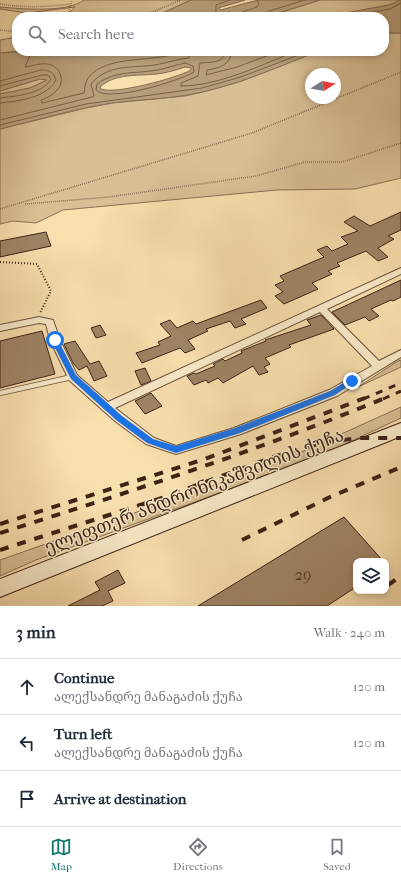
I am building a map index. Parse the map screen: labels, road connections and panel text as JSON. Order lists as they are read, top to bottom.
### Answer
{
  "streets": {
    "main road": ["ელეფთერ ანდრონიკაშვილის ქუჩა"]
  },
  "house_numbers": ["29"],
  "north": "right",
  "page": {
    "search": "Search here",
    "heading": ["3 min", "Walk · 240 m"],
    "list": [
      ["Continue", "ალექსანდრე მანაგაძის ქუჩა", "120 m"],
      ["Turn left", "ალექსანდრე მანაგაძის ქუჩა", "120 m"],
      "Arrive at destination"
    ],
    "nav": ["Map", "Directions", "Saved"]
  }
}
